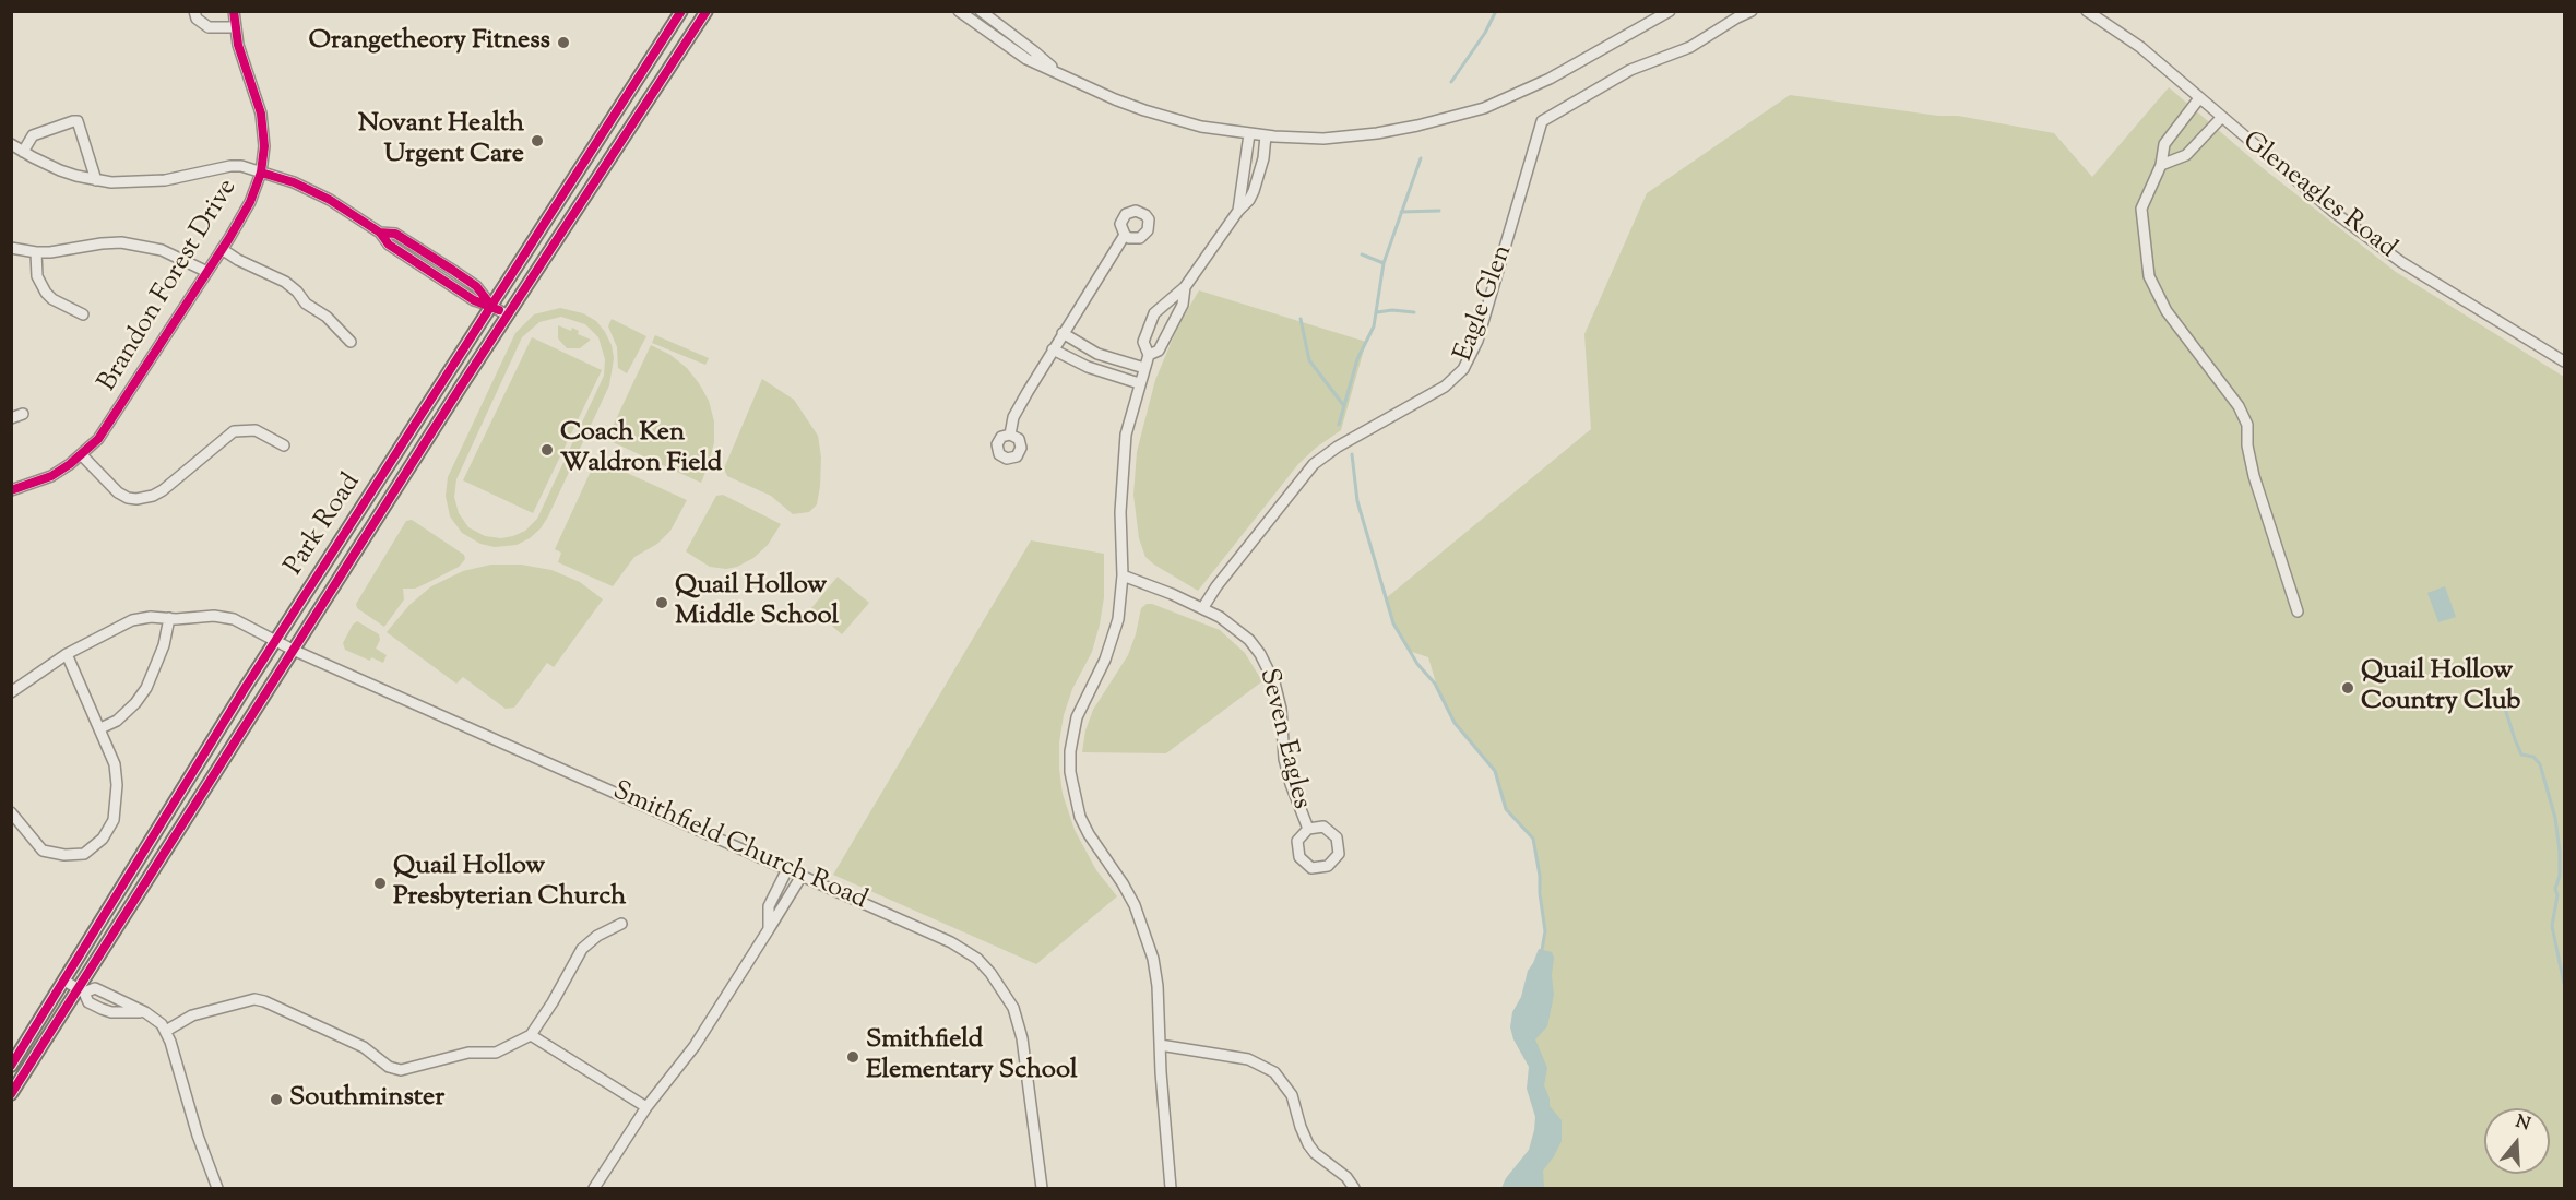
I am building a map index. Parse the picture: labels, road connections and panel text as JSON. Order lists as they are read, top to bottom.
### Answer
{
  "streets": {
    "main road": ["Park Road"],
    "street": [
      "Gleneagles Road",
      "Brandon Forest Drive",
      "Eagle Glen",
      "Seven Eagles",
      "Smithfield Church Road"
    ]
  },
  "crossings": [
    ["Eagle Glen", "Seven Eagles"],
    ["Park Road", "Smithfield Church Road"]
  ],
  "places": [
    "Orangetheory Fitness",
    "Novant Health Urgent Care",
    "Coach Ken Waldron Field",
    "Quail Hollow Middle School",
    "Quail Hollow Country Club",
    "Quail Hollow Presbyterian Church",
    "Smithfield Elementary School",
    "Southminster"
  ],
  "north": "top"
}
